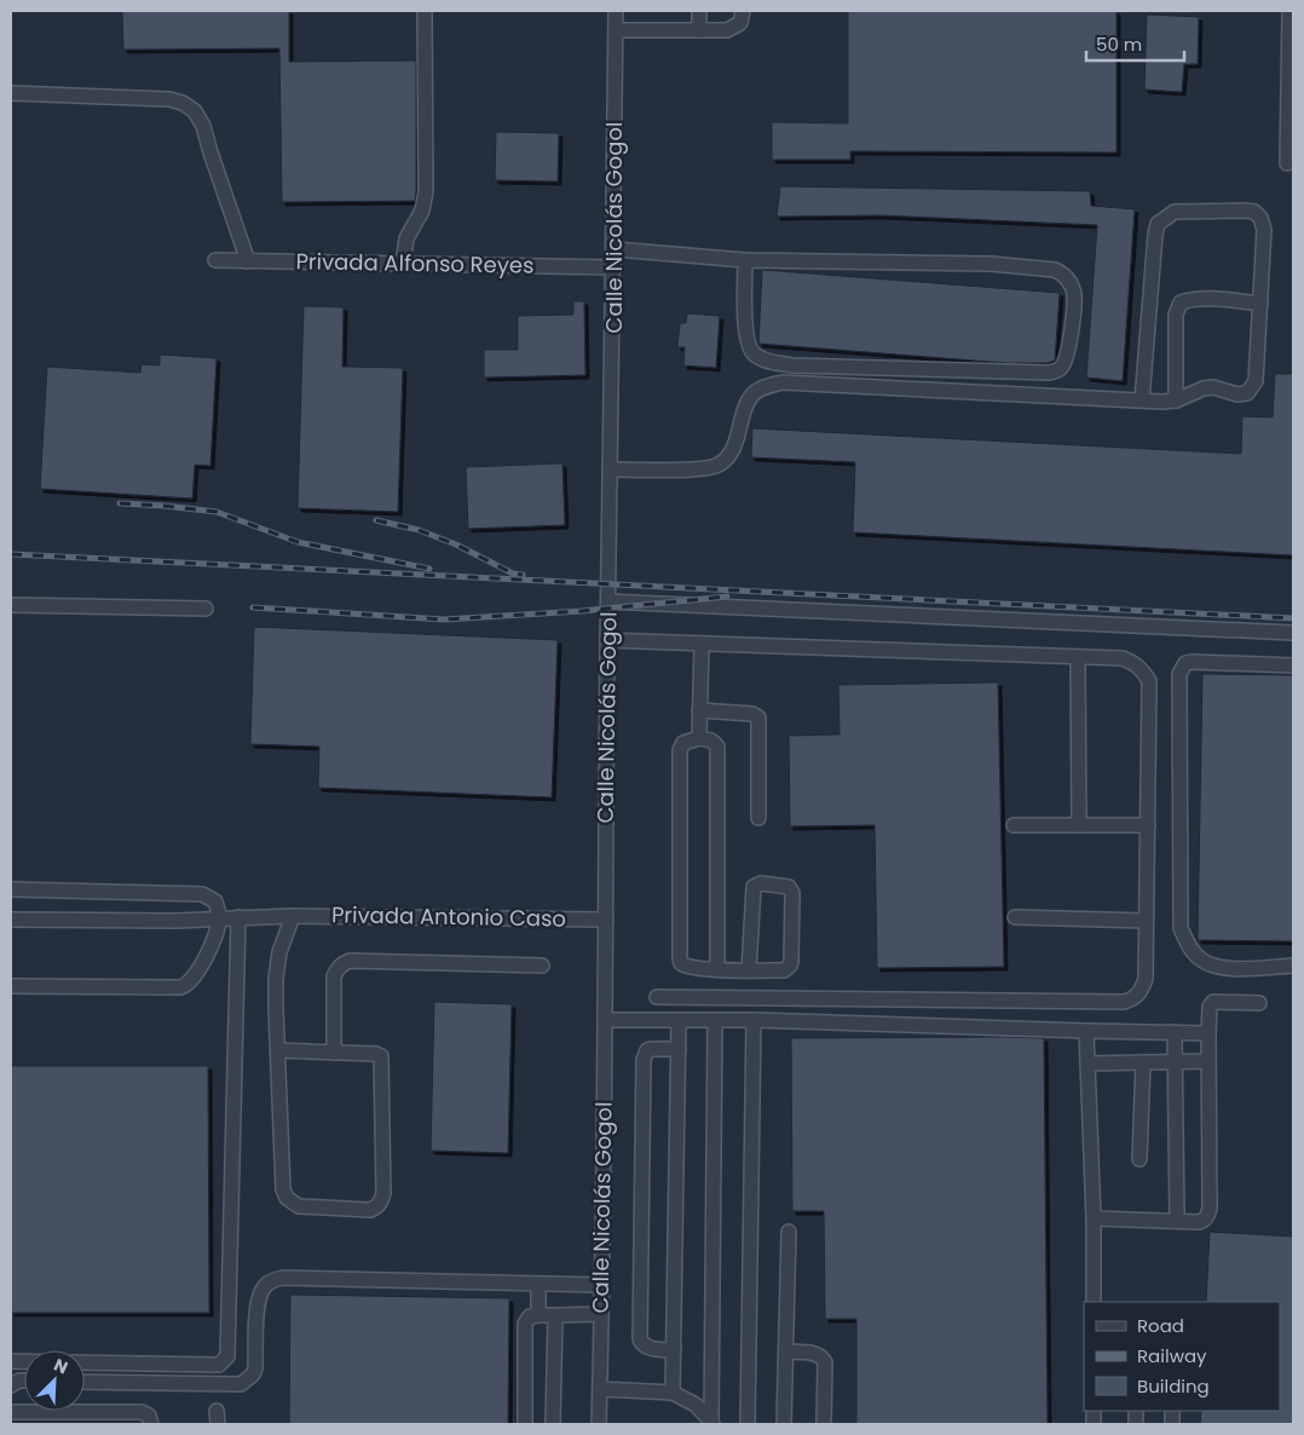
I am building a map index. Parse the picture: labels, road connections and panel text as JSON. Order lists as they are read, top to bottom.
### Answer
{
  "streets": {
    "street": ["Calle Nicolás Gogol", "Privada Alfonso Reyes", "Privada Antonio Caso"]
  },
  "crossings": [
    ["Calle Nicolás Gogol", "Privada Alfonso Reyes"],
    ["Calle Nicolás Gogol", "Privada Antonio Caso"]
  ],
  "legend": ["Road", "Railway", "Building"],
  "scale_bar": "50 m",
  "north": "top right"
}
